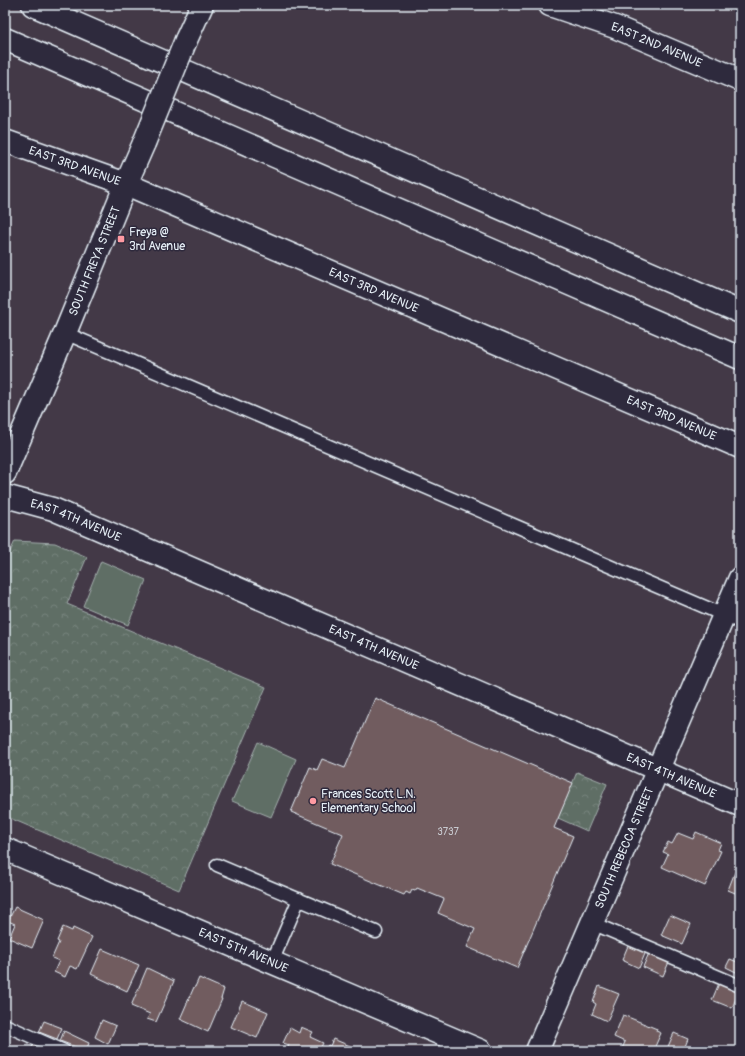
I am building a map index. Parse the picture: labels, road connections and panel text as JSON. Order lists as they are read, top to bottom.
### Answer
{
  "streets": {
    "main road": [
      "EAST 2ND AVENUE",
      "EAST 3RD AVENUE",
      "SOUTH FREYA STREET",
      "EAST 4TH AVENUE",
      "SOUTH REBECCA STREET",
      "EAST 5TH AVENUE"
    ]
  },
  "crossings": [
    ["EAST 3RD AVENUE", "SOUTH FREYA STREET"],
    ["EAST 4TH AVENUE", "SOUTH REBECCA STREET"]
  ],
  "places": {
    "transit": ["Freya @ 3rd Avenue"],
    "other": ["Frances Scott L.N. Elementary School"]
  },
  "house_numbers": ["3737"]
}
